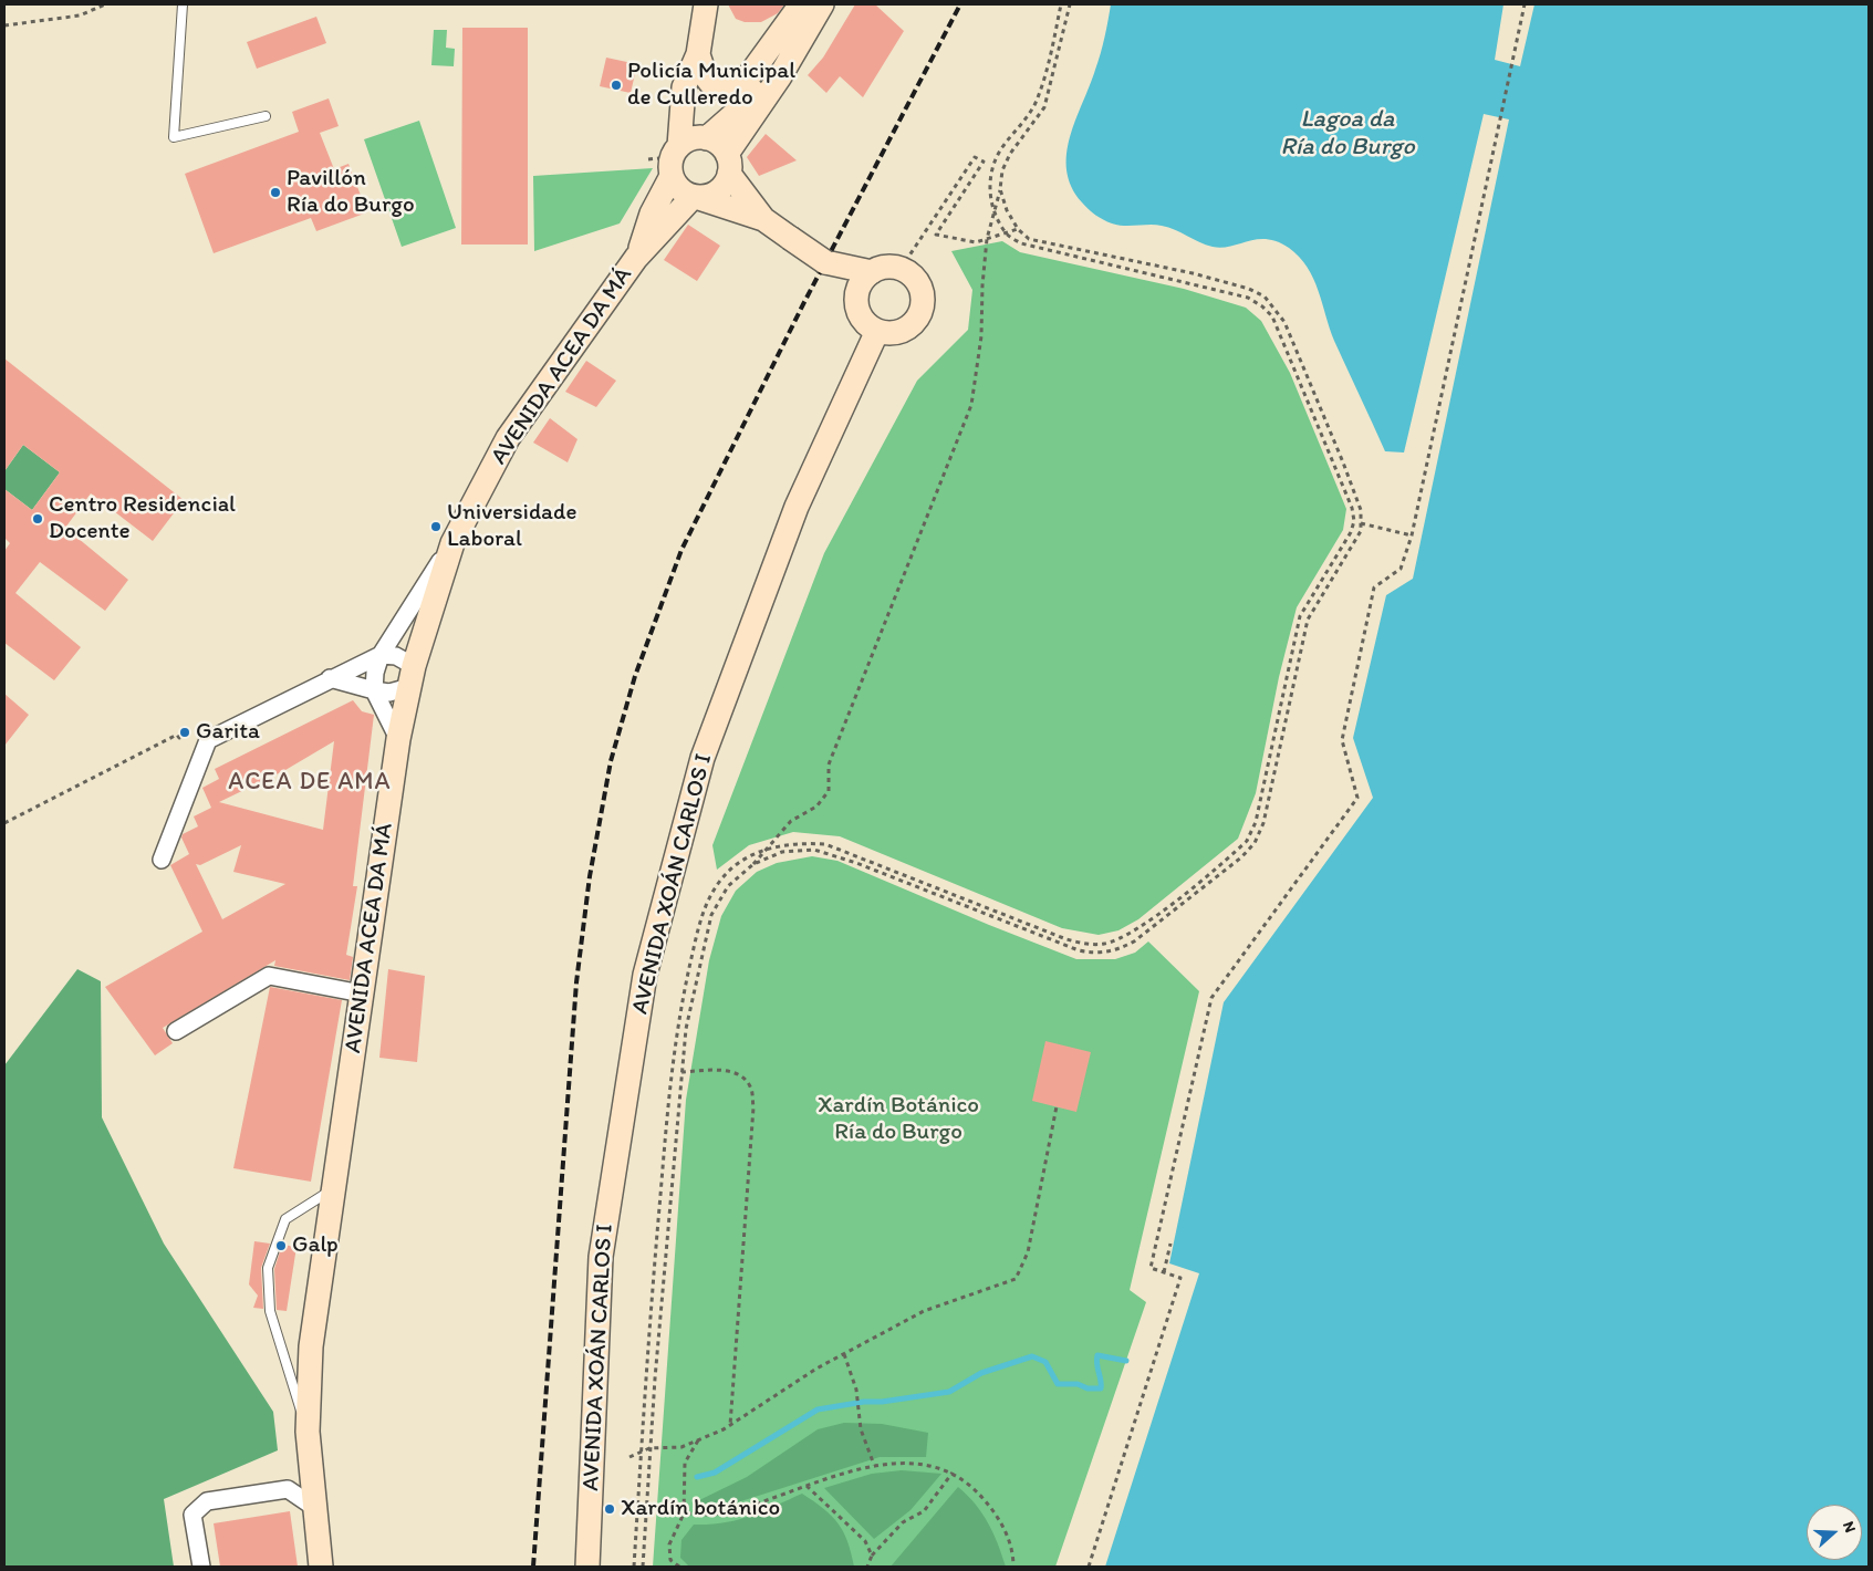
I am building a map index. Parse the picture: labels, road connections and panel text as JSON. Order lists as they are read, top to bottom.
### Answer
{
  "streets": {
    "main road": ["AVENIDA ACEA DA MÁ", "AVENIDA XOÁN CARLOS I"]
  },
  "districts": ["ACEA DE AMA"],
  "water": ["Lagoa da Ría do Burgo"],
  "parks": ["Xardín Botánico Ría do Burgo"],
  "places": [
    "Policía Municipal de Culleredo",
    "Pavillón Ría do Burgo",
    "Centro Residencial Docente",
    "Universidade Laboral",
    "Garita",
    "Galp",
    "Xardín botánico"
  ],
  "north": "right"
}
